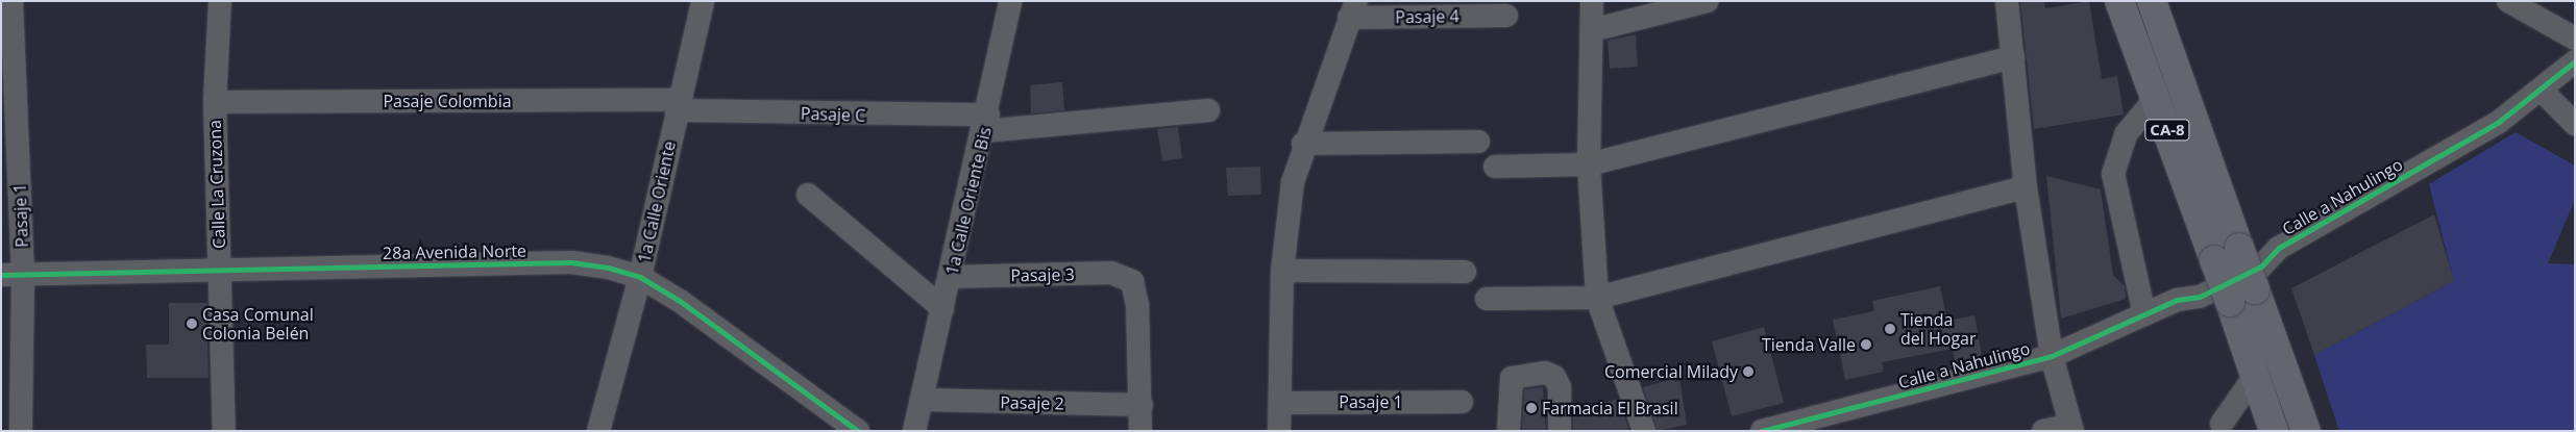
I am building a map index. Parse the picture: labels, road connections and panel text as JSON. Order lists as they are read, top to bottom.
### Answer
{
  "streets": {
    "highway": ["CA-8"],
    "street": [
      "Pasaje 4",
      "Pasaje Colombia",
      "Pasaje C",
      "Calle La Cruzona",
      "Calle a Nahulingo",
      "1a Calle Oriente Bis",
      "1a Calle Oriente",
      "Pasaje 1",
      "28a Avenida Norte",
      "Pasaje 3",
      "Pasaje 2"
    ]
  },
  "crossings": [
    ["Pasaje Colombia", "Pasaje C"],
    ["Pasaje Colombia", "Calle La Cruzona"],
    ["Pasaje Colombia", "1a Calle Oriente"],
    ["Pasaje C", "1a Calle Oriente Bis"],
    ["Pasaje C", "1a Calle Oriente"],
    ["Calle La Cruzona", "28a Avenida Norte"],
    ["1a Calle Oriente Bis", "Pasaje 3"],
    ["1a Calle Oriente Bis", "Pasaje 2"],
    ["1a Calle Oriente", "28a Avenida Norte"],
    ["Pasaje 1", "28a Avenida Norte"],
    ["Pasaje 3", "Pasaje 2"]
  ],
  "places": [
    "Casa Comunal Colonia Belén",
    "Tienda del Hogar",
    "Tienda Valle",
    "Comercial Milady",
    "Farmacia El Brasil"
  ]
}
